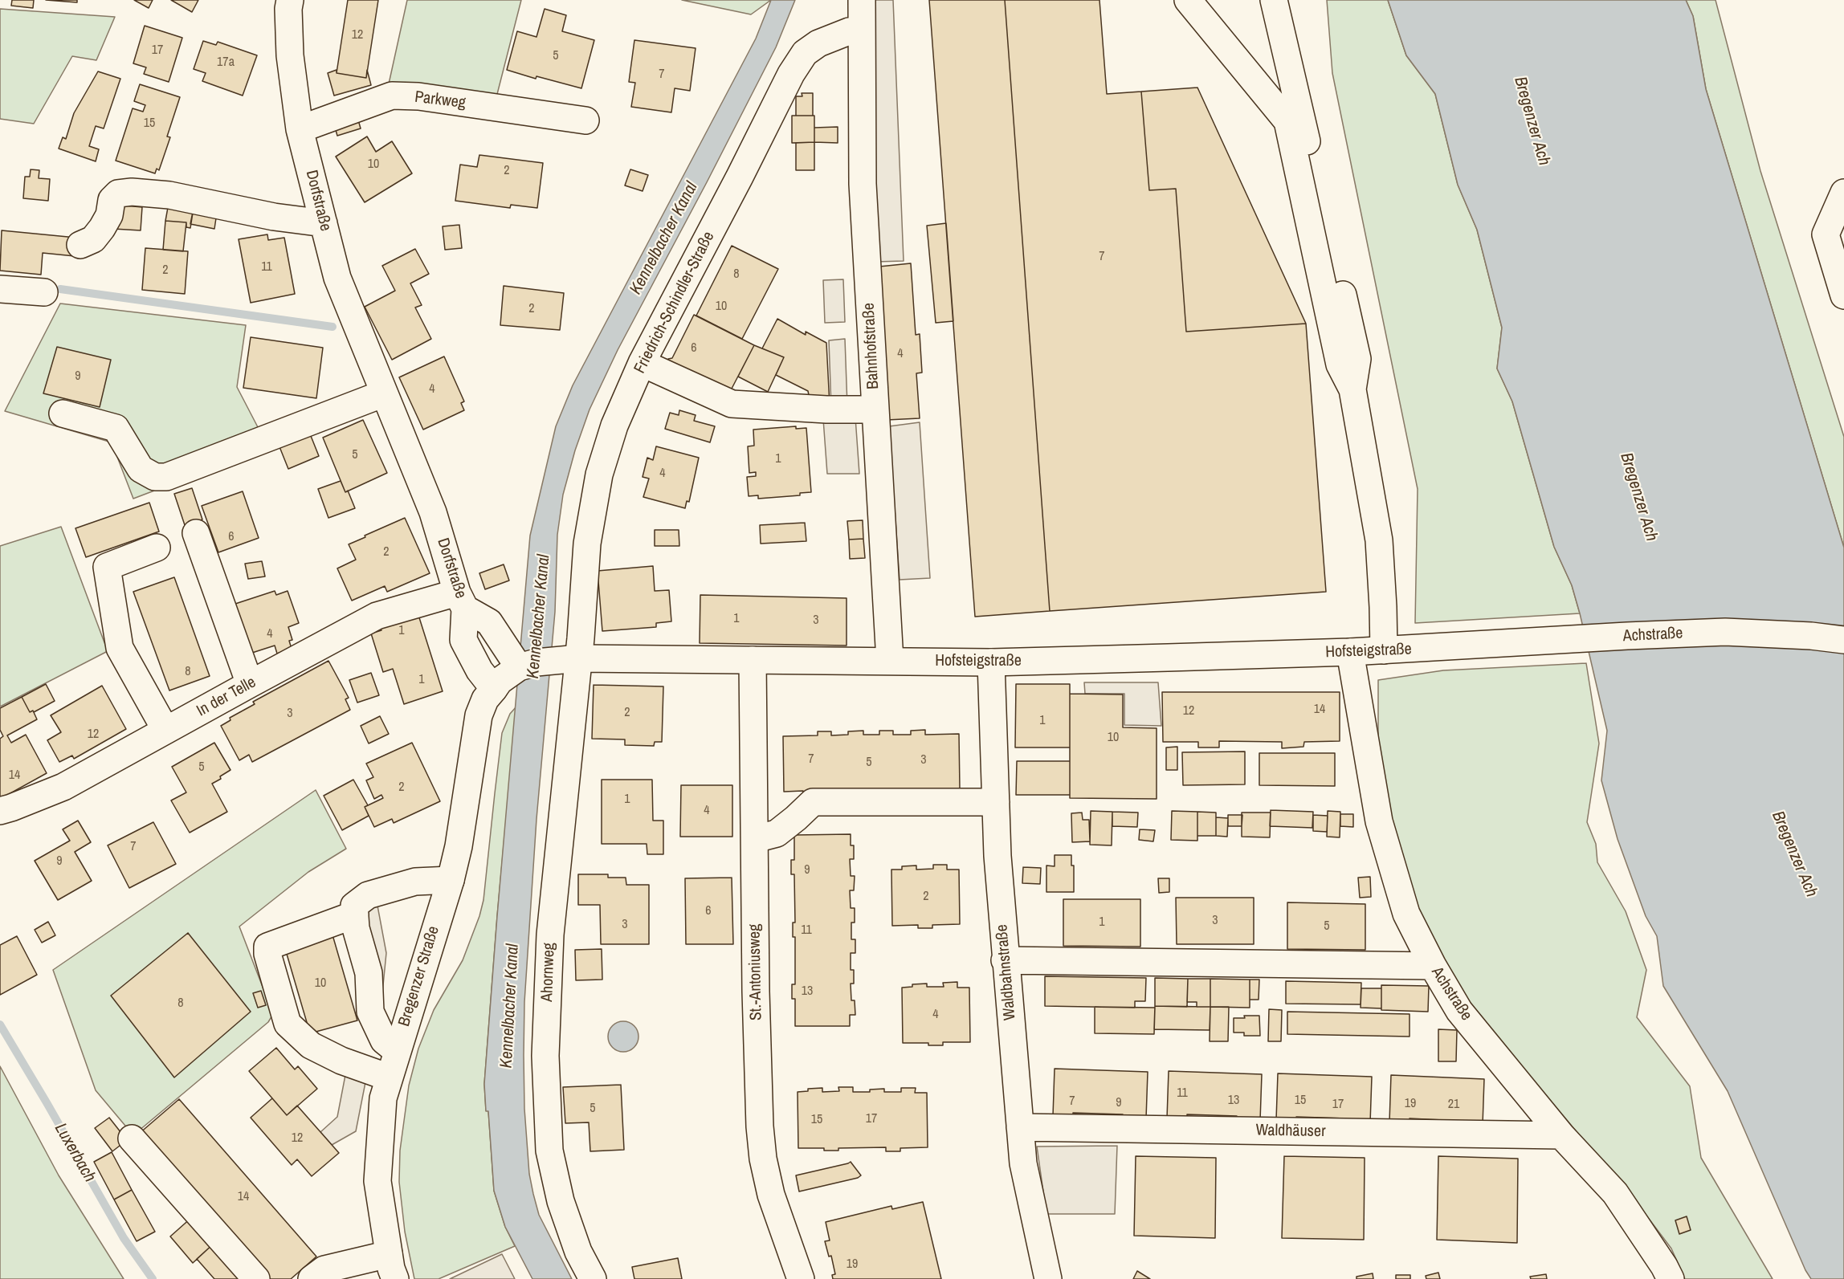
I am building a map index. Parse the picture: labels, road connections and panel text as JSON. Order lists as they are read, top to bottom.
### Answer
{
  "streets": {
    "street": [
      "Parkweg",
      "Dorfstraße",
      "Friedrich-Schindler-Straße",
      "Bahnhofstraße",
      "Achstraße",
      "Hofsteigstraße",
      "In der Telle",
      "Ahornweg",
      "St.-Antoniusweg",
      "Waldbahnstraße",
      "Bregenzer Straße",
      "Waldhäuser"
    ]
  },
  "crossings": [
    ["Parkweg", "Dorfstraße"],
    ["Dorfstraße", "Hofsteigstraße"],
    ["Dorfstraße", "In der Telle"],
    ["Dorfstraße", "Bregenzer Straße"],
    ["Friedrich-Schindler-Straße", "Bahnhofstraße"],
    ["Friedrich-Schindler-Straße", "Hofsteigstraße"],
    ["Friedrich-Schindler-Straße", "Ahornweg"],
    ["Bahnhofstraße", "Hofsteigstraße"],
    ["Achstraße", "Hofsteigstraße"],
    ["Achstraße", "Waldhäuser"],
    ["Hofsteigstraße", "Ahornweg"],
    ["Hofsteigstraße", "St.-Antoniusweg"],
    ["Hofsteigstraße", "Waldbahnstraße"],
    ["Hofsteigstraße", "Bregenzer Straße"],
    ["Waldbahnstraße", "Waldhäuser"]
  ],
  "water": ["Bregenzer Ach", "Kennelbacher Kanal", "Luxerbach"],
  "house_numbers": [
    "12",
    "17",
    "5",
    "17a",
    "7",
    "15",
    "10",
    "2",
    "7",
    "11",
    "2",
    "8",
    "10",
    "2",
    "6",
    "4",
    "9",
    "4",
    "5",
    "1",
    "4",
    "6",
    "2",
    "1",
    "3",
    "1",
    "4",
    "8",
    "1",
    "14",
    "12",
    "2",
    "3",
    "1",
    "12",
    "10",
    "7",
    "3",
    "5",
    "5",
    "14",
    "2",
    "1",
    "4",
    "7",
    "9",
    "9",
    "2",
    "6",
    "3",
    "1",
    "3",
    "5",
    "11",
    "10",
    "13",
    "8",
    "4",
    "11",
    "13",
    "15",
    "7",
    "9",
    "19",
    "17",
    "21",
    "5",
    "17",
    "15",
    "12",
    "14",
    "19"
  ]
}
